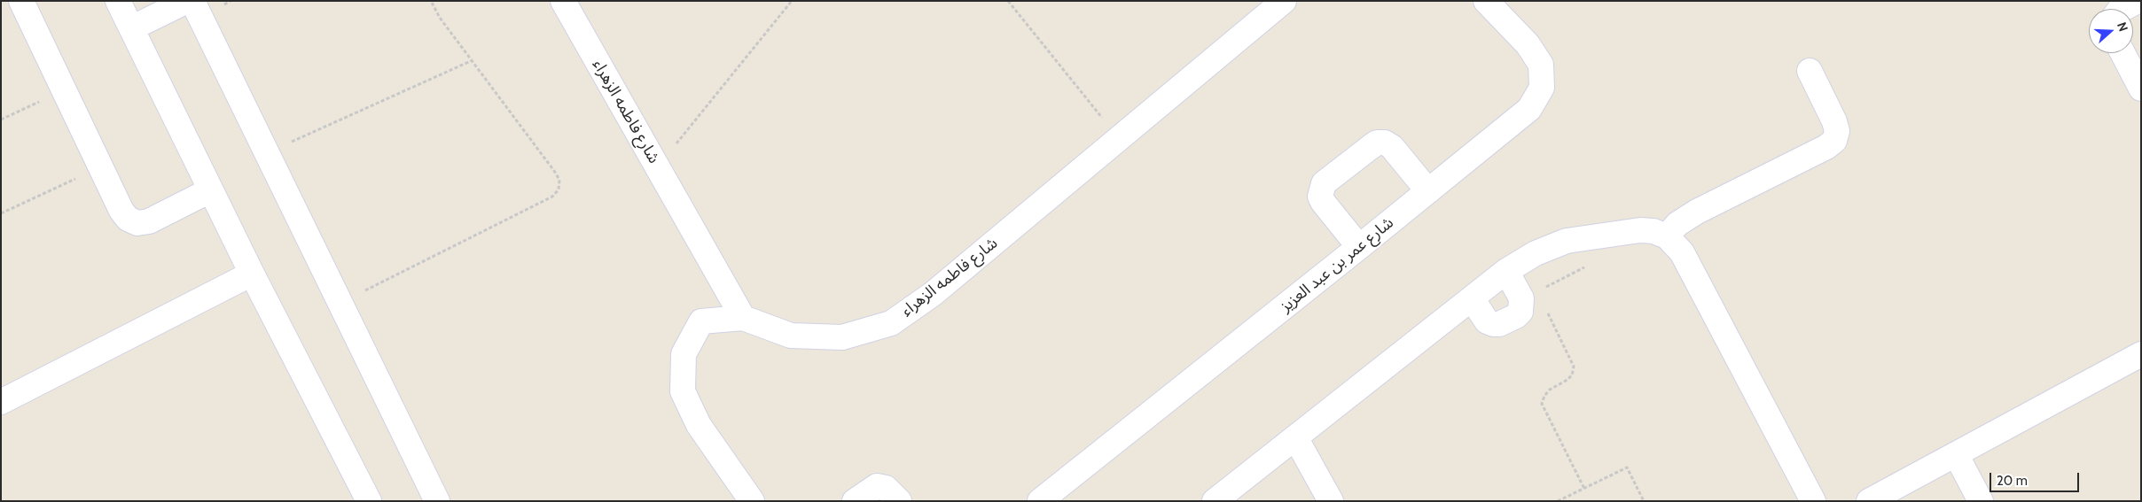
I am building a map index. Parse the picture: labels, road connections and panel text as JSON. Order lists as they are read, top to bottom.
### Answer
{
  "streets": {
    "street": ["شارع فاطمه الزهراء", "شارع عمر بن عبد العزيز"]
  },
  "scale_bar": "20 m",
  "north": "right"
}
